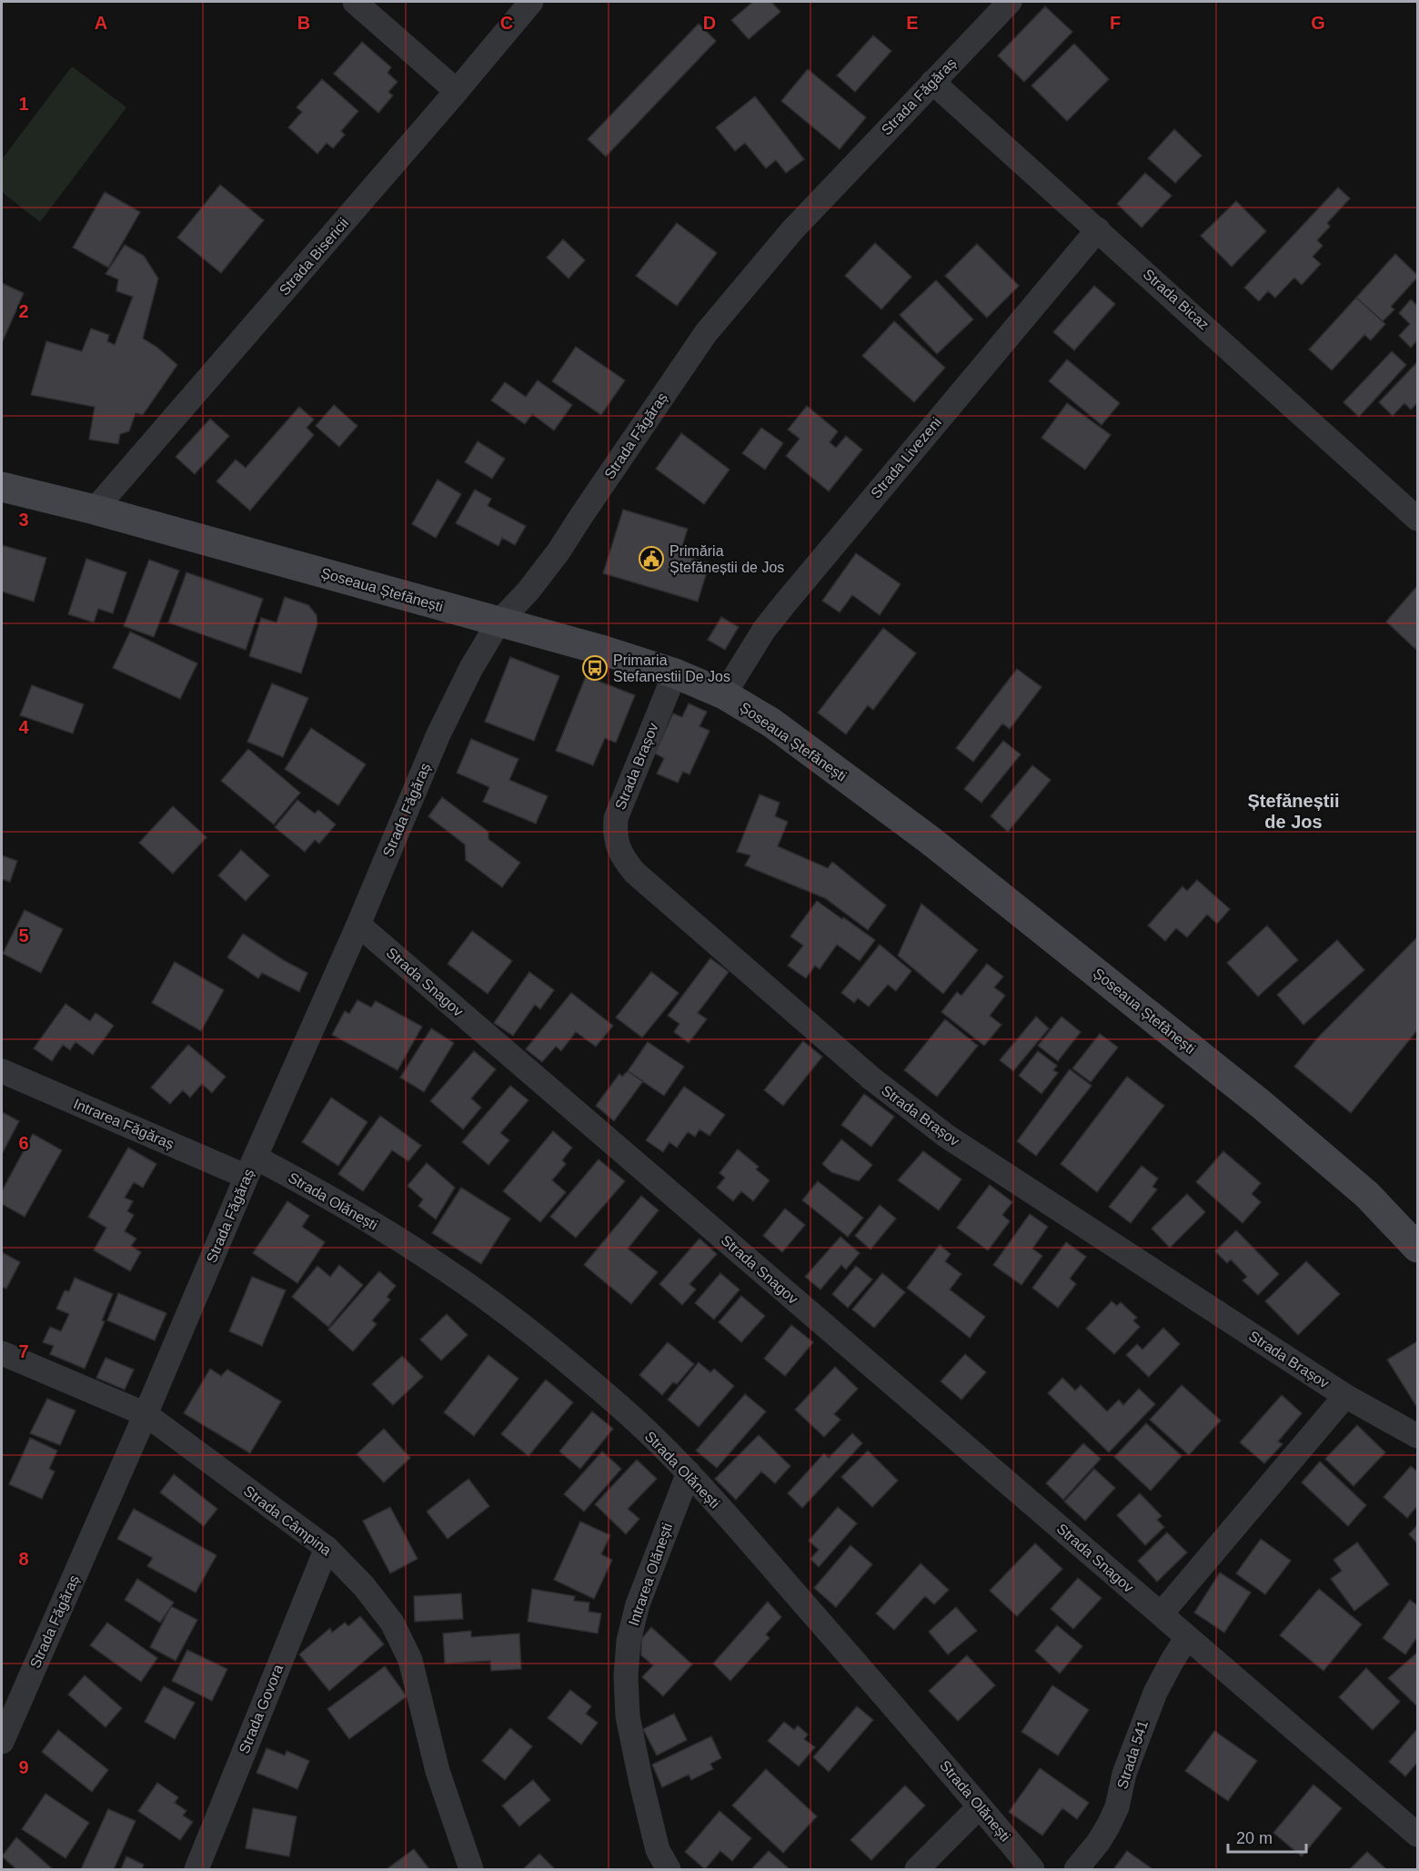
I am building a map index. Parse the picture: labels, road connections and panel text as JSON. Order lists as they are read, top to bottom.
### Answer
{
  "streets": {
    "main road": ["Șoseaua Ștefănești"],
    "street": [
      "Strada Făgăraș",
      "Strada Bisericii",
      "Strada Bicaz",
      "Strada Livezeni",
      "Strada Brașov",
      "Strada Snagov",
      "Intrarea Făgăraș",
      "Strada Olănești",
      "Strada Câmpina",
      "Intrarea Olănești",
      "Strada Govora",
      "Strada 541"
    ]
  },
  "crossings": [
    ["Strada Făgăraș", "Strada Bicaz"],
    ["Strada Făgăraș", "Șoseaua Ștefănești"],
    ["Strada Făgăraș", "Strada Snagov"],
    ["Strada Făgăraș", "Intrarea Făgăraș"],
    ["Strada Făgăraș", "Strada Olănești"],
    ["Strada Făgăraș", "Strada Câmpina"],
    ["Strada Bisericii", "Șoseaua Ștefănești"],
    ["Strada Bicaz", "Strada Livezeni"],
    ["Strada Livezeni", "Șoseaua Ștefănești"],
    ["Șoseaua Ștefănești", "Strada Brașov"],
    ["Strada Snagov", "Strada 541"],
    ["Intrarea Făgăraș", "Strada Olănești"],
    ["Strada Olănești", "Intrarea Olănești"],
    ["Strada Câmpina", "Strada Govora"]
  ],
  "districts": ["Ștefăneștii de Jos"],
  "places": {
    "public building": ["Primăria Ștefăneștii de Jos"],
    "bus stop": ["Primaria Stefanestii De Jos"]
  },
  "scale_bar": "20 m",
  "grid": {
    "columns": [
      "A",
      "B",
      "C",
      "D",
      "E",
      "F",
      "G"
    ],
    "rows": [
      "1",
      "2",
      "3",
      "4",
      "5",
      "6",
      "7",
      "8",
      "9"
    ]
  }
}
